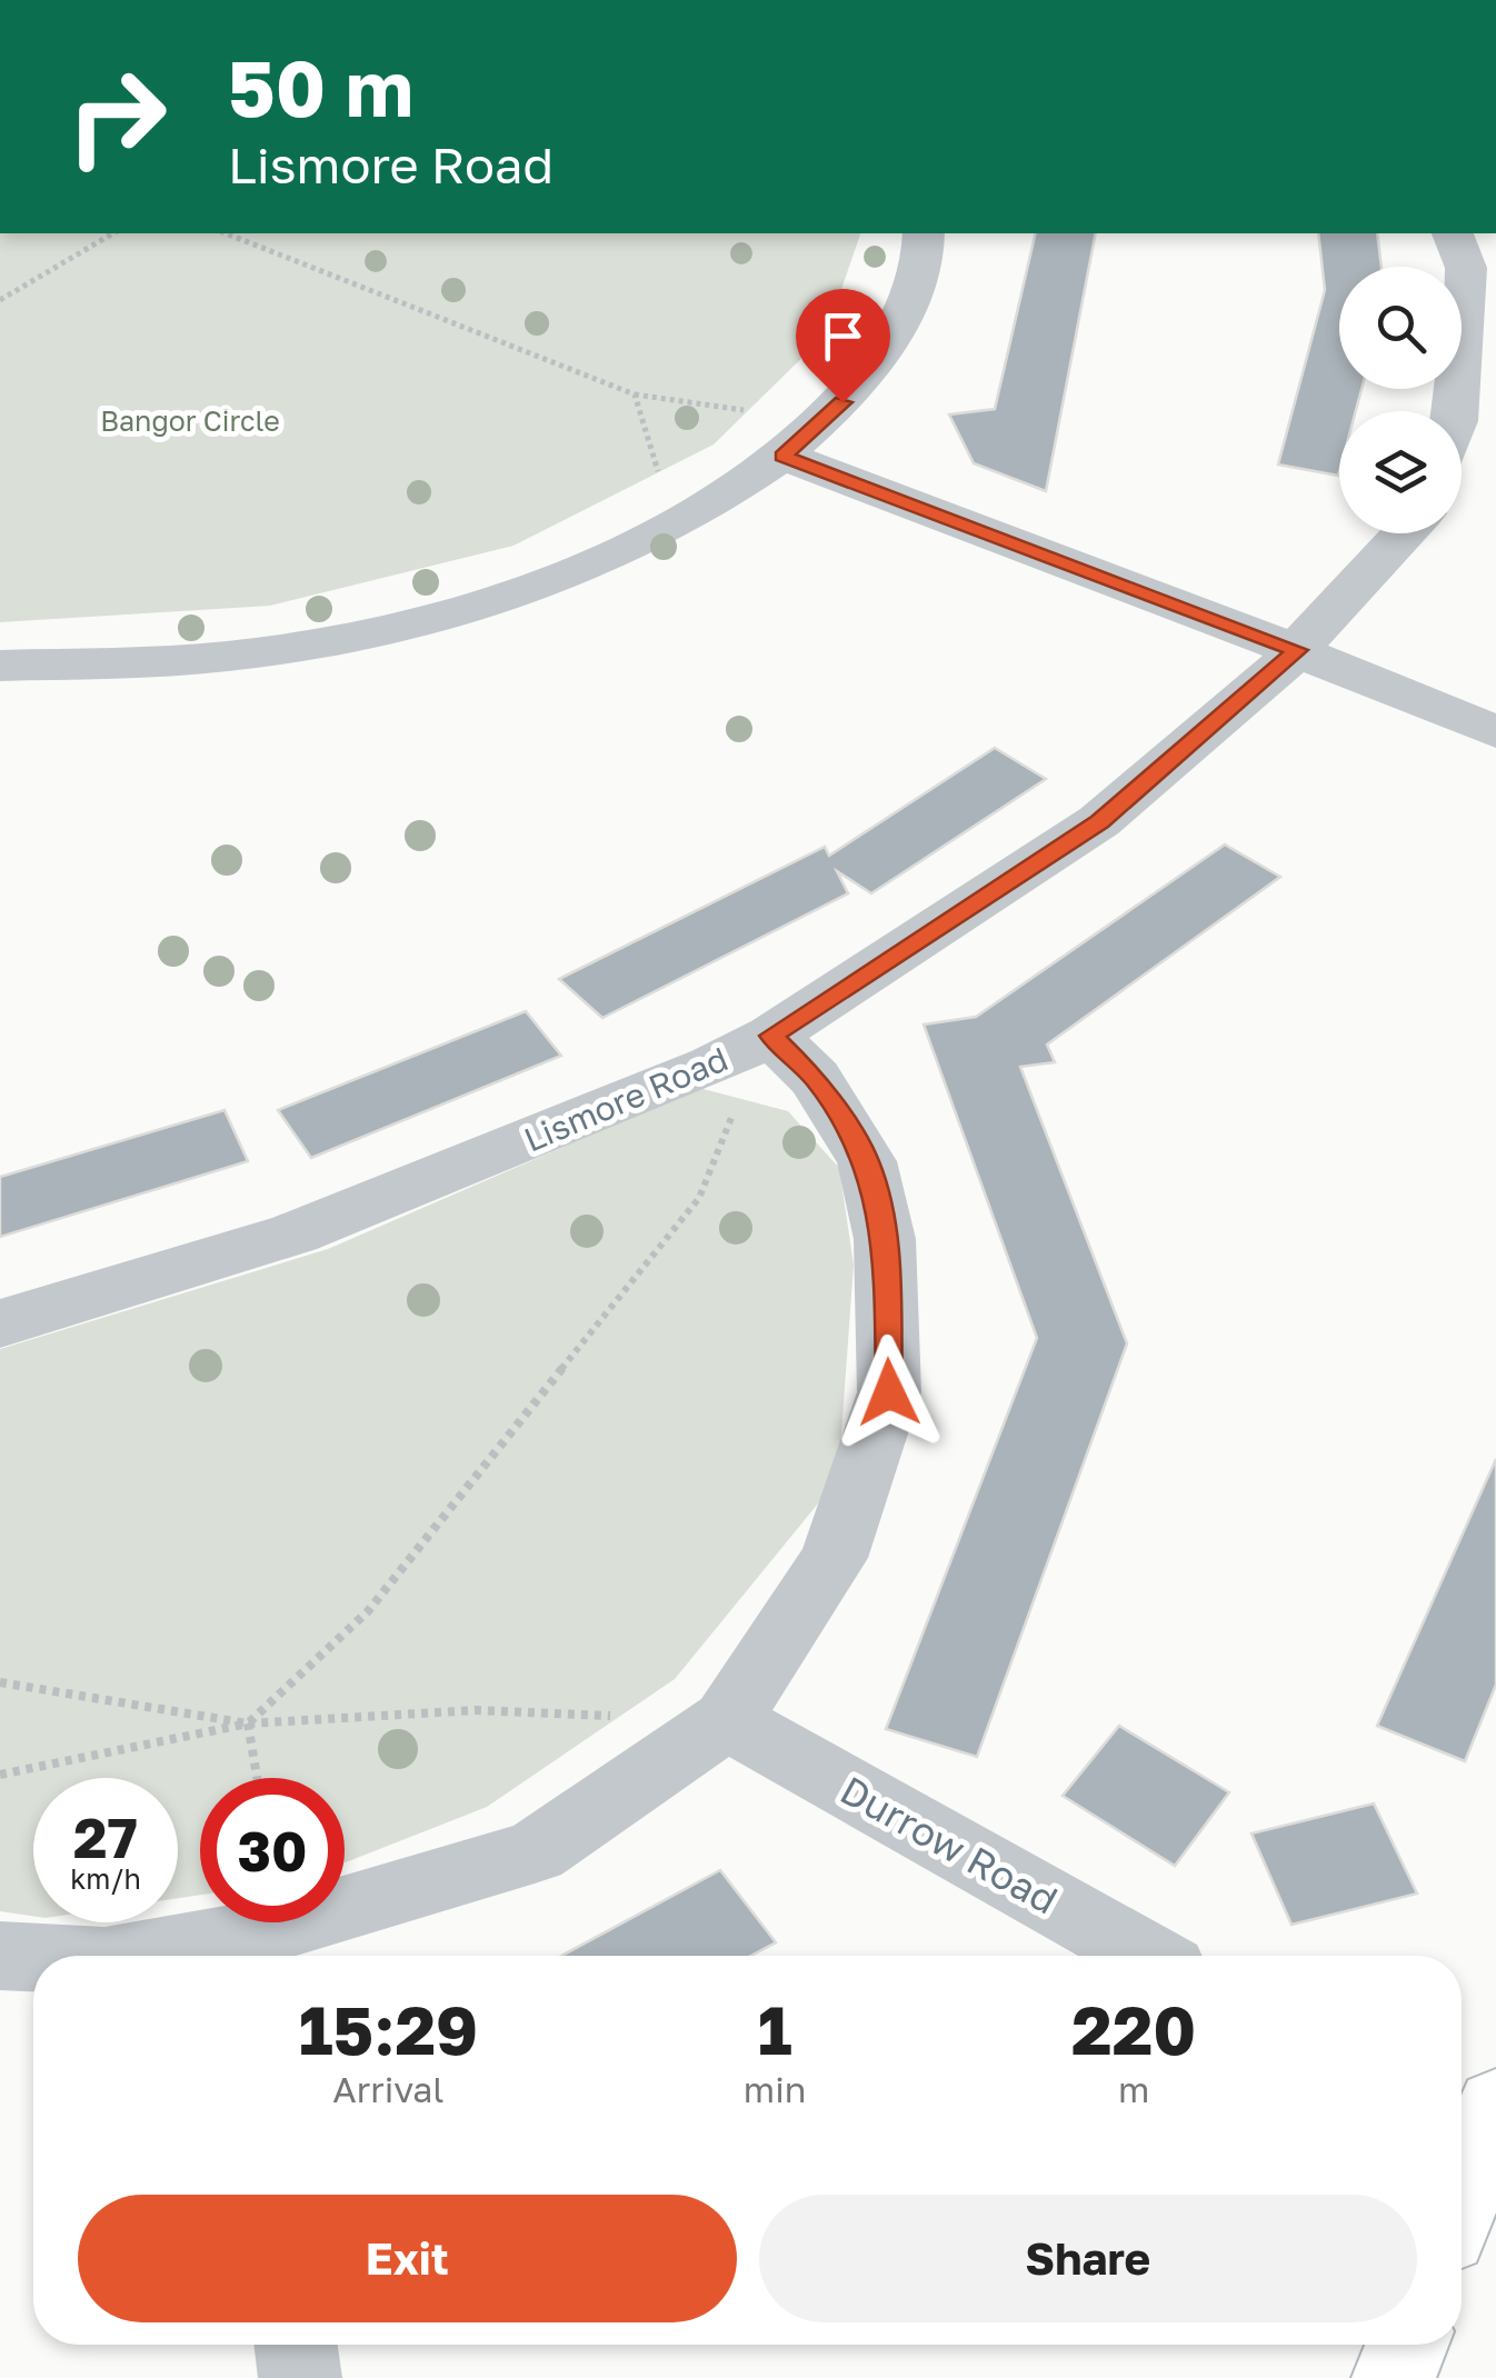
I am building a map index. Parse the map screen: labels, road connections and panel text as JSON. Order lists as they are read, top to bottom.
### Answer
{
  "streets": {
    "street": ["Lismore Road", "Durrow Road"]
  },
  "parks": ["Bangor Circle"],
  "page": {
    "turn": ["50 m", "Lismore Road"],
    "speed": "27 km/h",
    "limit": "30",
    "eta": [
      "15:29",
      "Arrival",
      "1",
      "min",
      "220",
      "m"
    ],
    "buttons": ["Exit", "Share"]
  }
}
